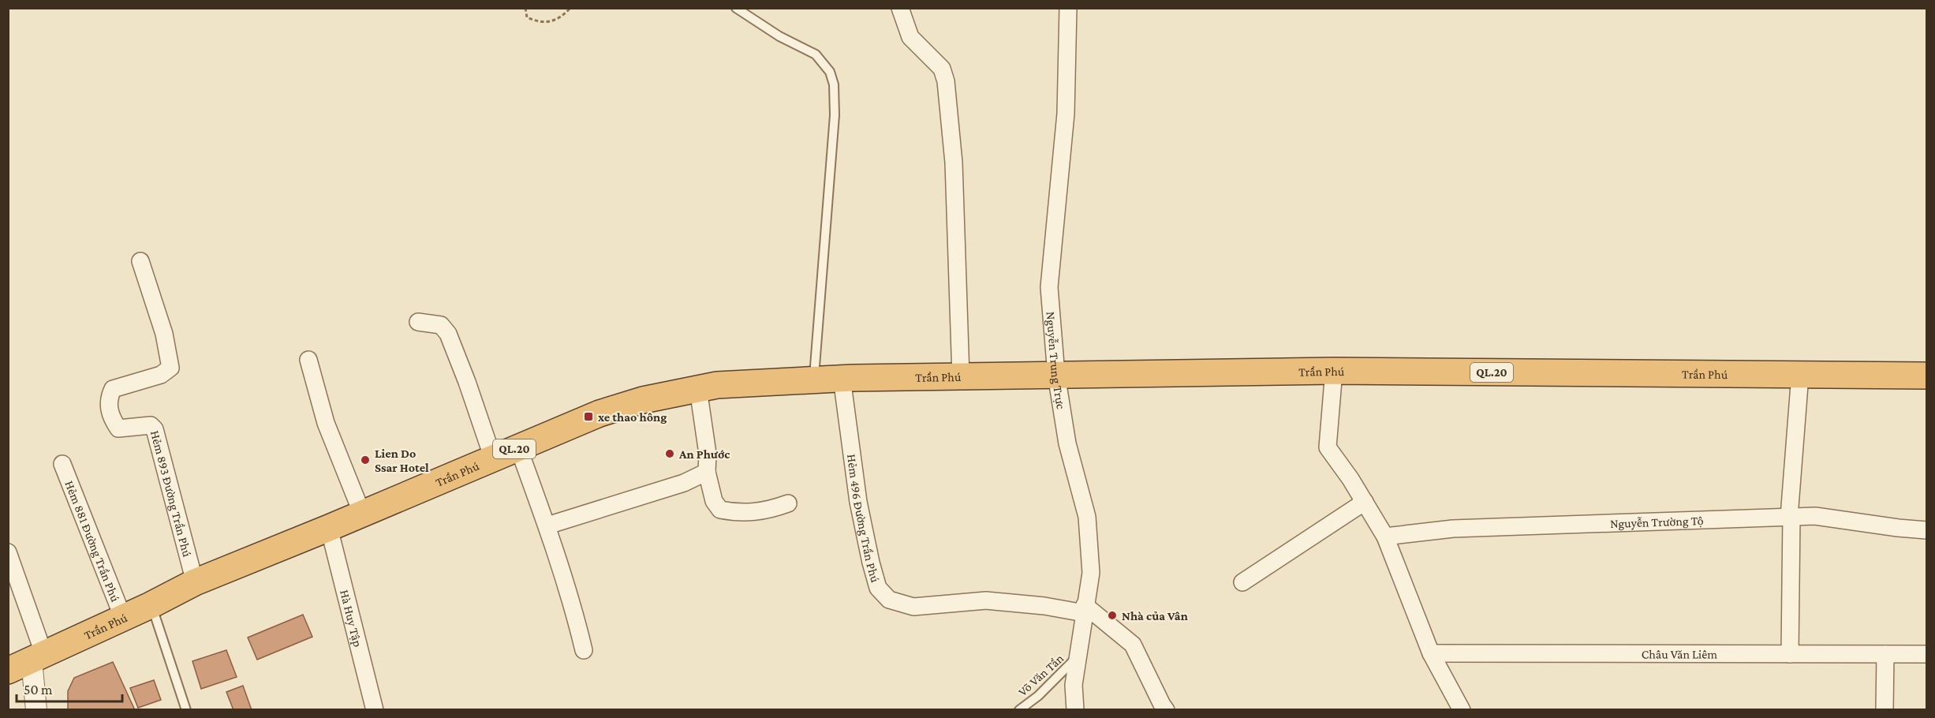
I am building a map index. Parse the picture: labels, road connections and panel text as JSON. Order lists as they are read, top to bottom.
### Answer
{
  "streets": {
    "highway": ["Trần Phú", "QL.20"],
    "street": [
      "Nguyễn Trung Trực",
      "Hẻm 893 Đường Trần Phú",
      "Hẻm 496 Đường Trần Phú",
      "Nguyễn Trường Tộ",
      "Hẻm 881 Đường Trần Phú",
      "Hà Huy Tập",
      "Châu Văn Liêm"
    ],
    "lane": ["Võ Văn Tần"]
  },
  "crossings": [
    ["Nguyễn Trung Trực", "Trần Phú"],
    ["Nguyễn Trung Trực", "Hẻm 496 Đường Trần Phú"],
    ["Nguyễn Trung Trực", "Võ Văn Tần"],
    ["Trần Phú", "Hẻm 893 Đường Trần Phú"],
    ["Trần Phú", "Hẻm 496 Đường Trần Phú"],
    ["Trần Phú", "Hẻm 881 Đường Trần Phú"],
    ["Trần Phú", "Hà Huy Tập"]
  ],
  "places": {
    "transit": ["xe thao hông"],
    "other": ["An Phước", "Lien Do Ssar Hotel", "Nhà của Vân"]
  },
  "scale_bar": "50 m"
}
